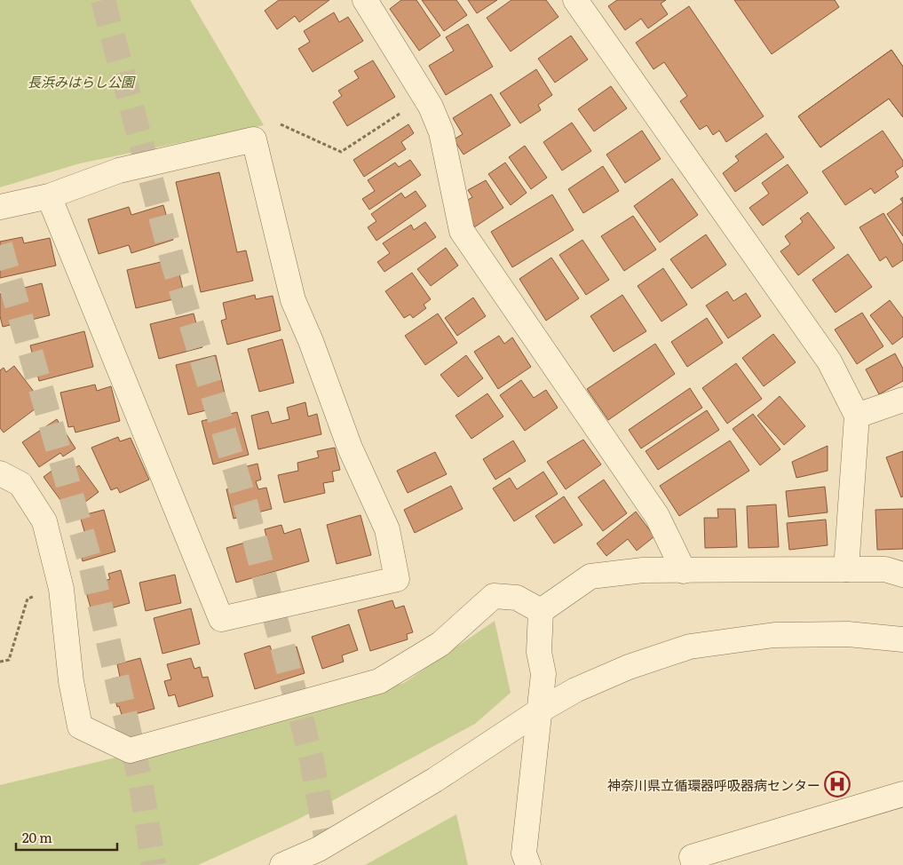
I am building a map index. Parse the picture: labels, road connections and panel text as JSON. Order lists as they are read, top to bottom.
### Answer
{
  "parks": ["長浜みはらし公園"],
  "places": {
    "hospital": ["神奈川県立循環器呼吸器病センター"]
  },
  "scale_bar": "20 m"
}
